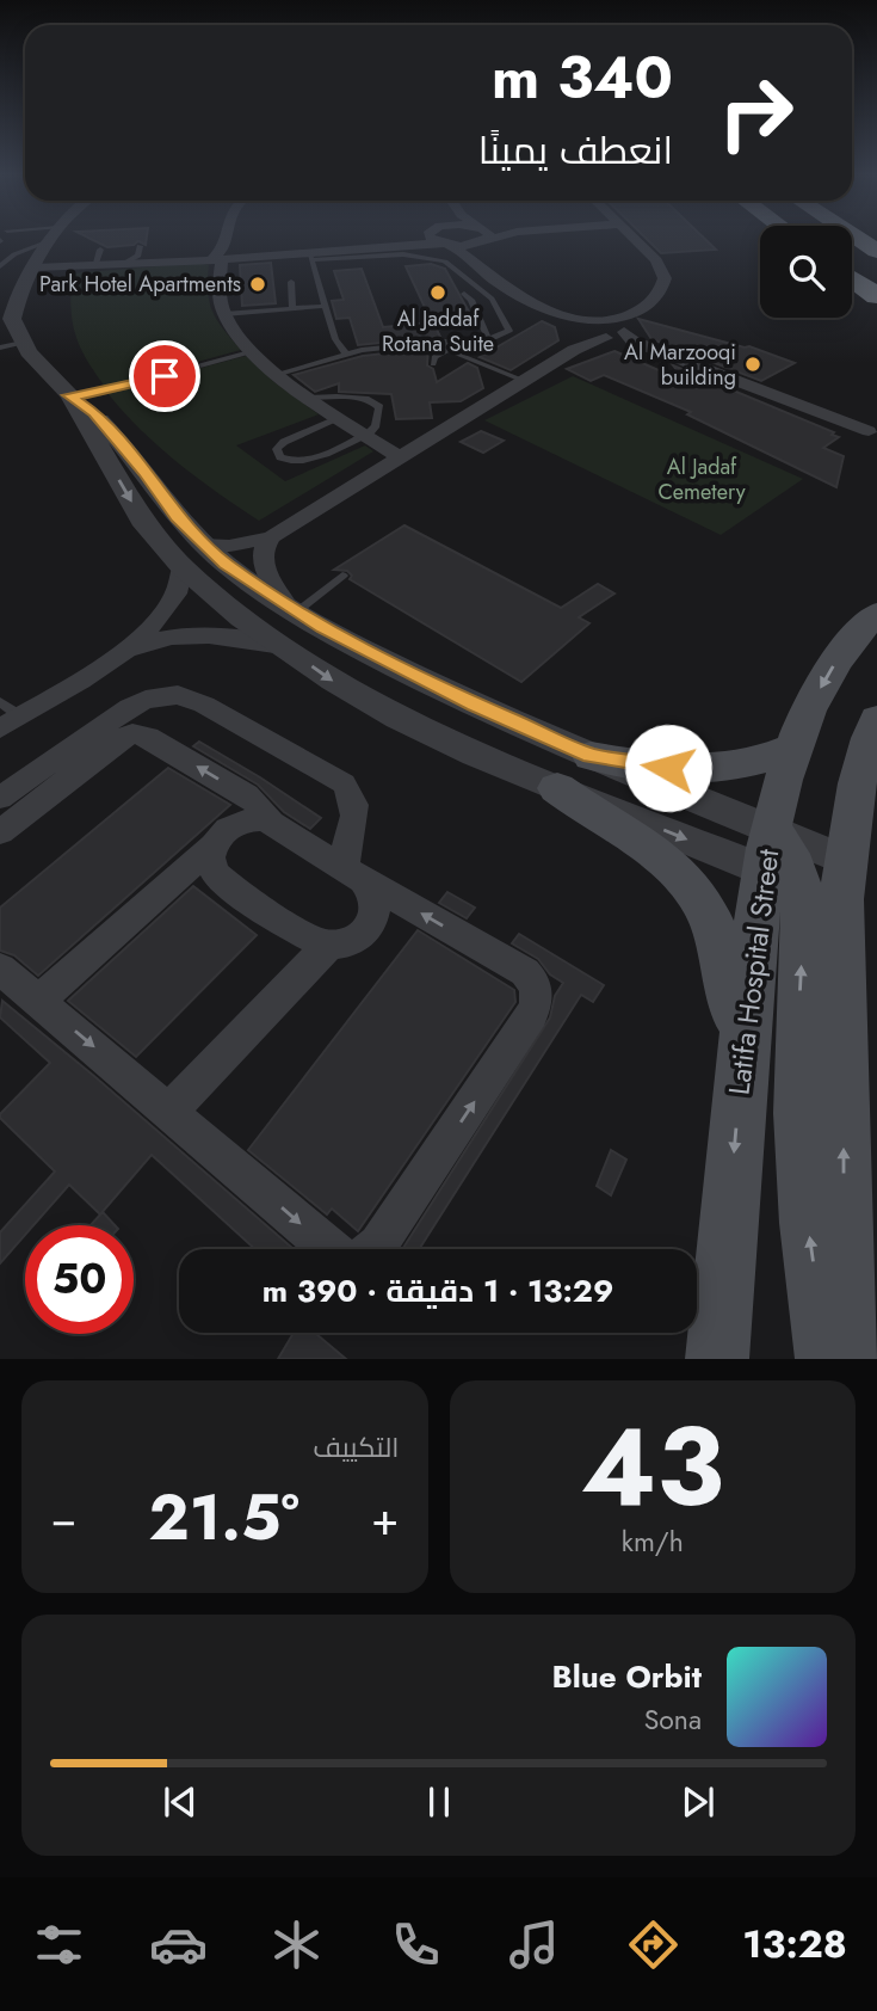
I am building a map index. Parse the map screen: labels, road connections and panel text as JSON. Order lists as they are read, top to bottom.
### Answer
{
  "streets": {
    "main road": ["Latifa Hospital Street"]
  },
  "parks": ["Al Jadaf Cemetery"],
  "places": ["Park Hotel Apartments", "Al Jaddaf Rotana Suite", "Al Marzooqi building"],
  "page": {
    "turn": ["340 m", "انعطف يمينًا"],
    "limit": "50",
    "trip": "13:29 · 1 دقيقة · 390 m",
    "tile": [
      ["43", "km/h"],
      "التكييف"
    ],
    "heat": ["−", "21.5°", "+"],
    "song": ["Blue Orbit", "Sona"],
    "tabs": "13:28"
  }
}
